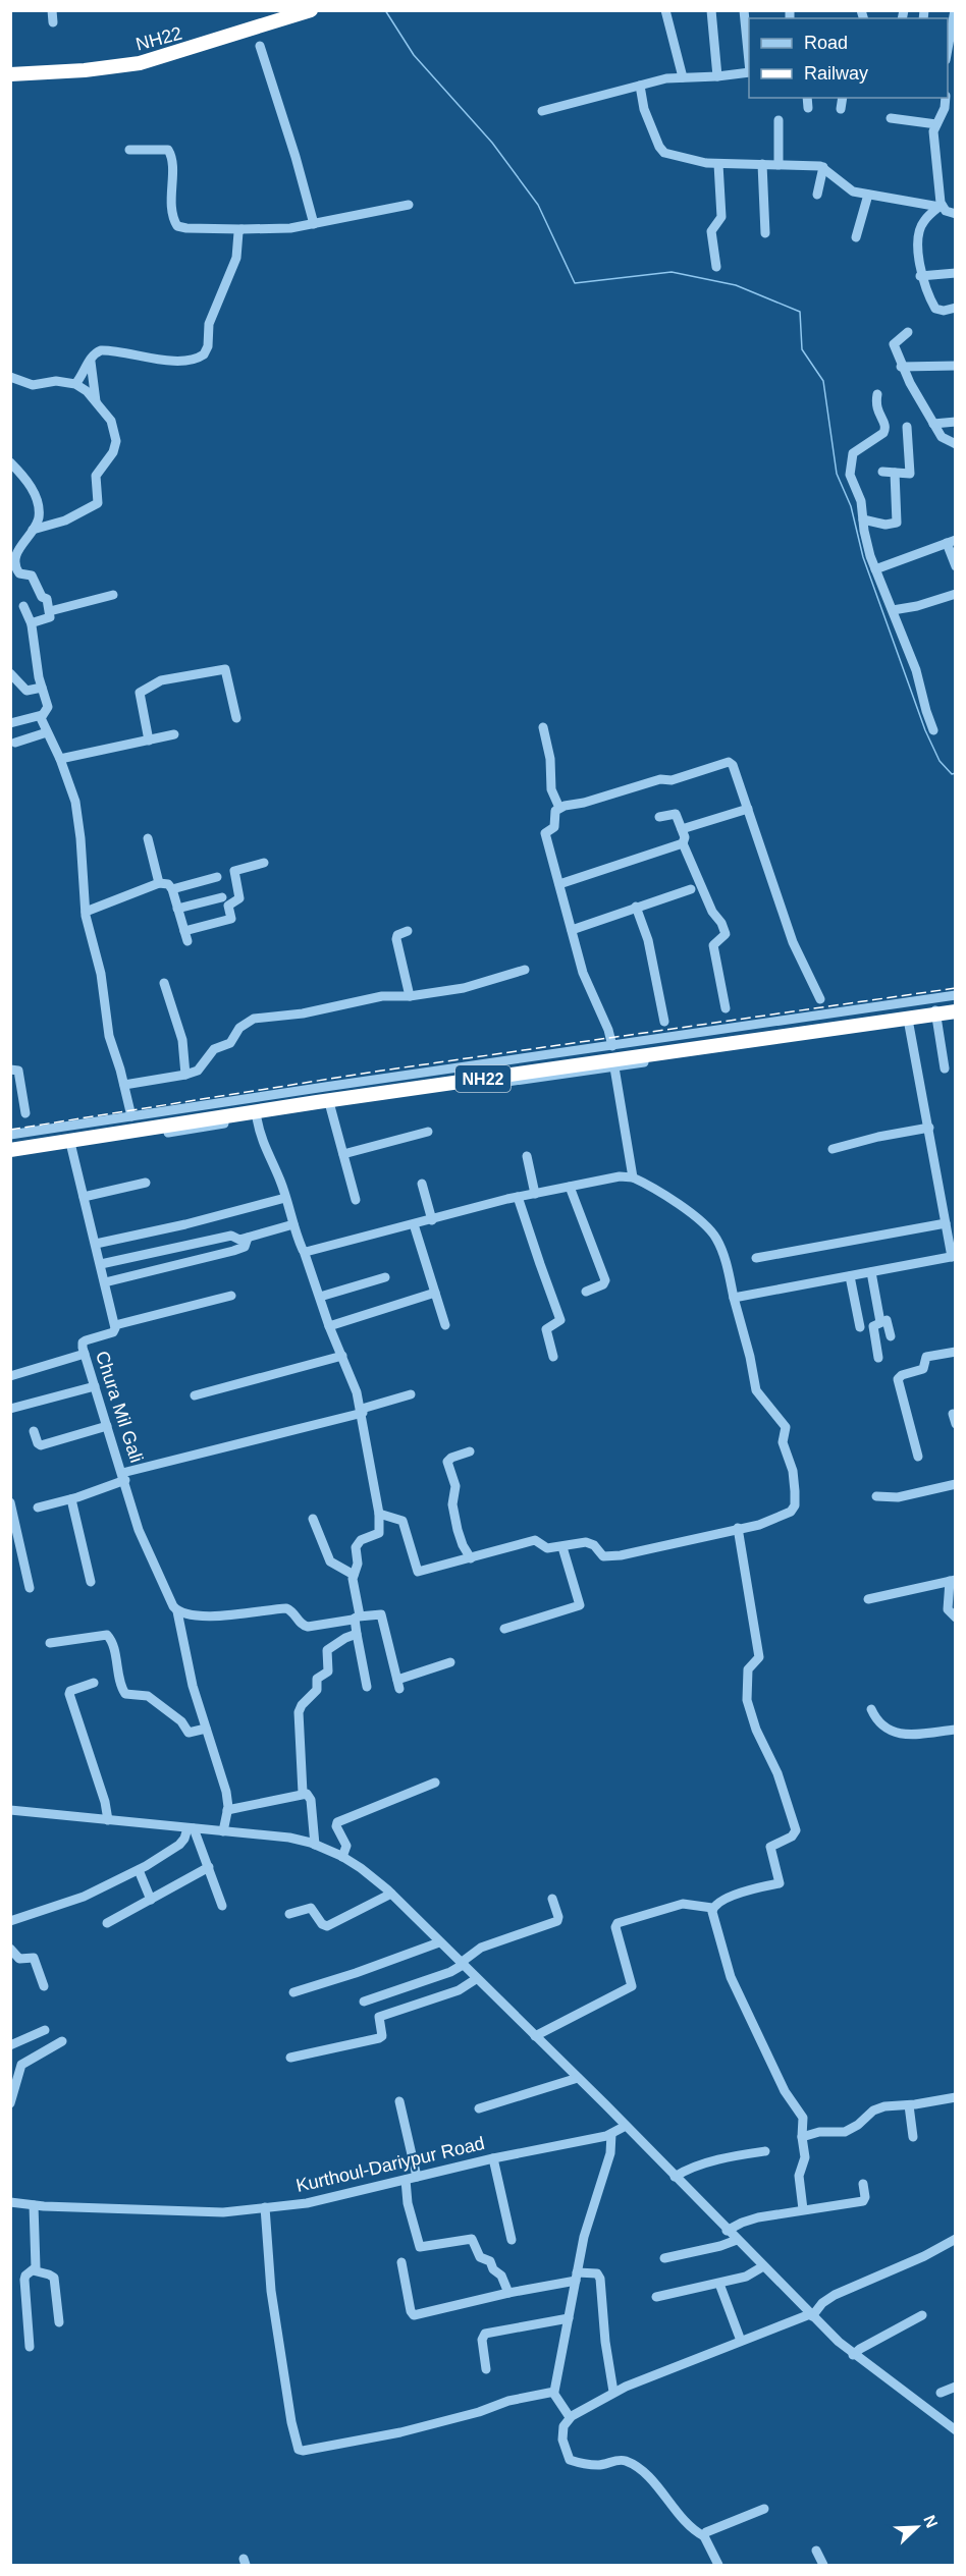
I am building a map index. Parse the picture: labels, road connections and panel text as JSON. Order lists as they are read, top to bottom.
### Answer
{
  "streets": {
    "highway": ["NH22"],
    "street": ["Chura Mil Gali", "Kurthoul-Dariypur Road"]
  },
  "legend": ["Road", "Railway"],
  "north": "top right"
}
